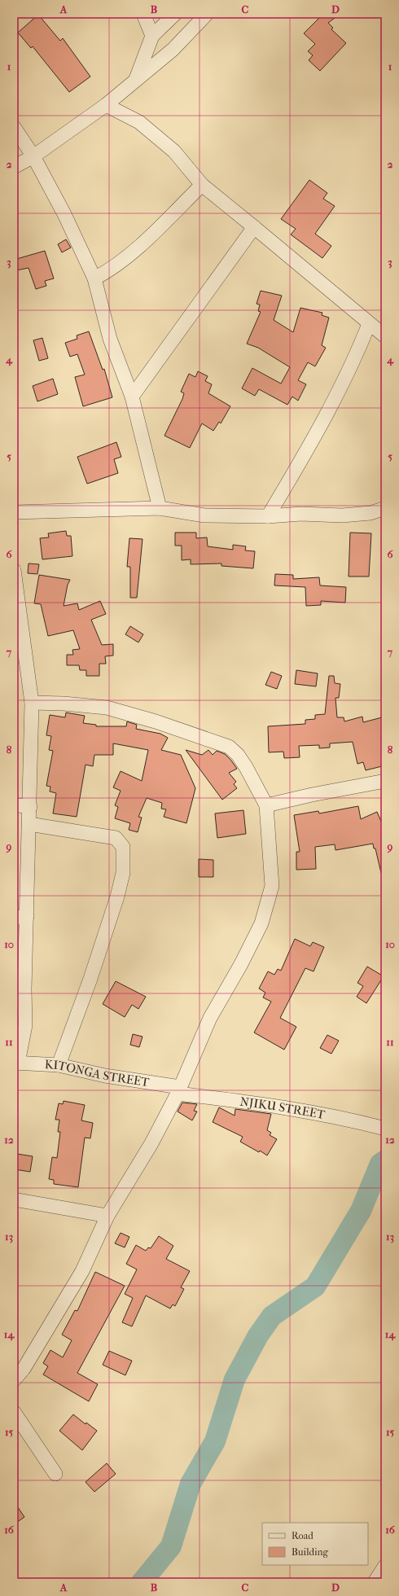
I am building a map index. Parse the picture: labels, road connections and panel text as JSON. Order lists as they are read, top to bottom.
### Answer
{
  "streets": {
    "street": ["KITONGA STREET", "NJIKU STREET"]
  },
  "crossings": [
    ["KITONGA STREET", "NJIKU STREET"]
  ],
  "legend": ["Road", "Building"],
  "grid": {
    "columns": [
      "A",
      "B",
      "C",
      "D"
    ],
    "rows": [
      "1",
      "2",
      "3",
      "4",
      "5",
      "6",
      "7",
      "8",
      "9",
      "10",
      "11",
      "12",
      "13",
      "14",
      "15",
      "16"
    ]
  }
}
